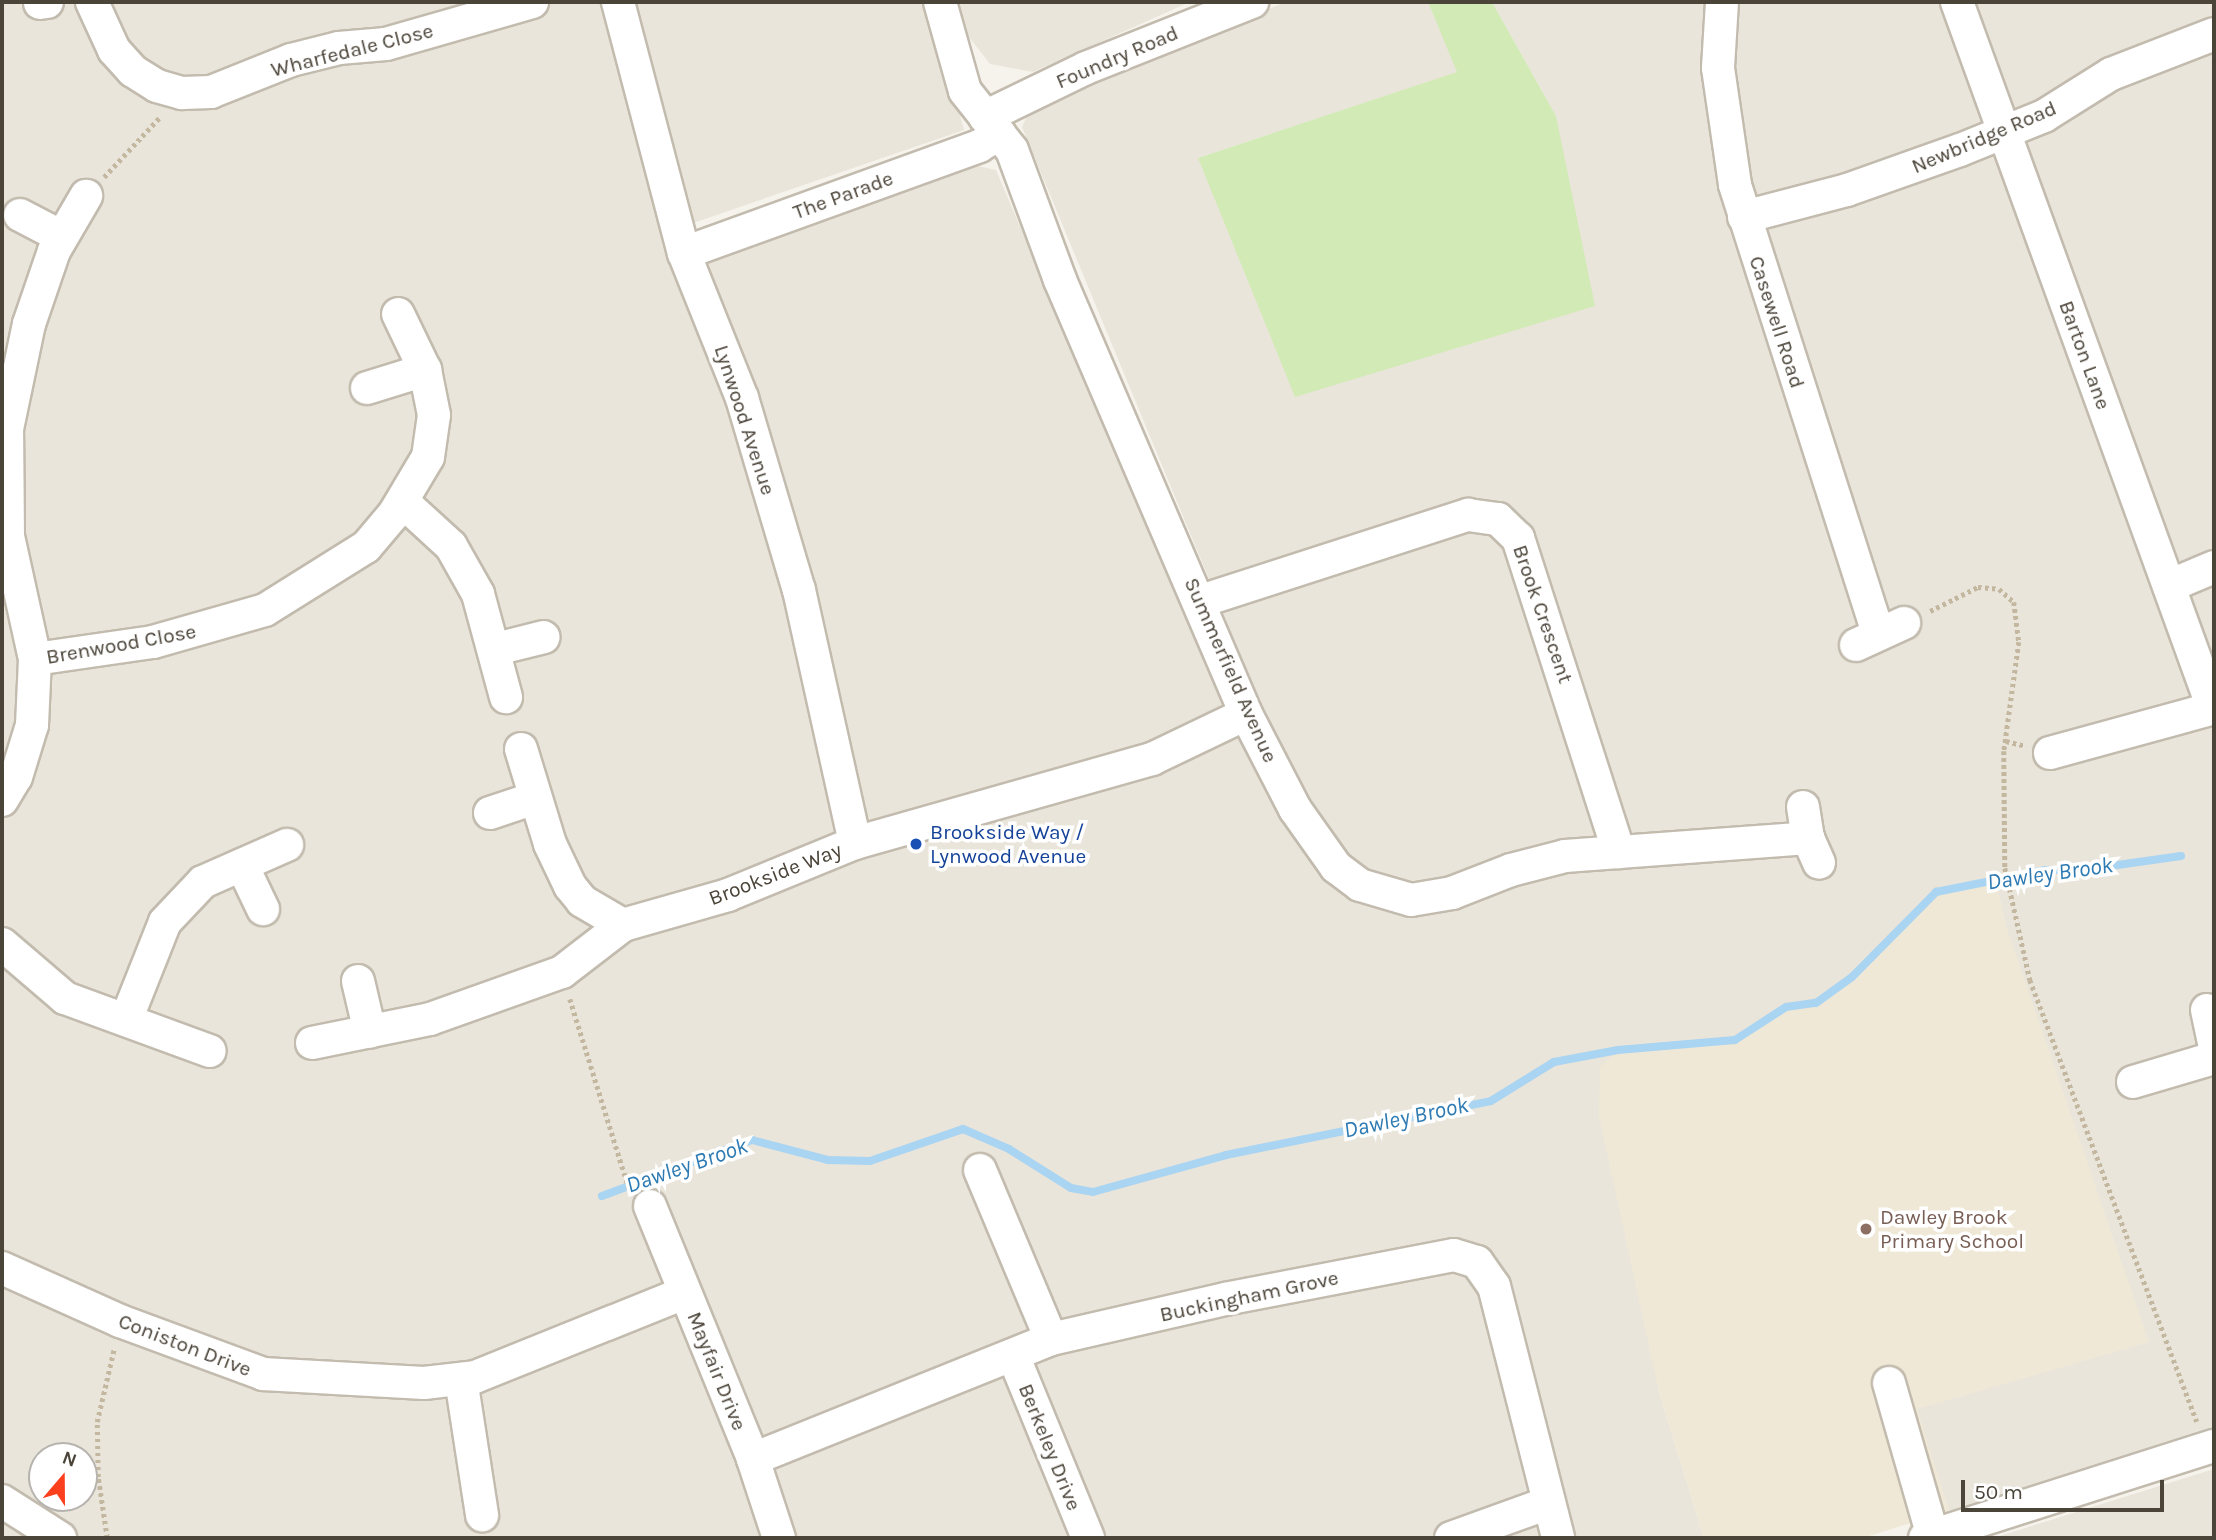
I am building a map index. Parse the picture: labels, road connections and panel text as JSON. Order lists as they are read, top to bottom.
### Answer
{
  "streets": {
    "street": [
      "Wharfedale Close",
      "Foundry Road",
      "Newbridge Road",
      "The Parade",
      "Casewell Road",
      "Barton Lane",
      "Lynwood Avenue",
      "Brook Crescent",
      "Brenwood Close",
      "Summerfield Avenue",
      "Brookside Way",
      "Buckingham Grove",
      "Coniston Drive",
      "Mayfair Drive",
      "Berkeley Drive"
    ]
  },
  "crossings": [
    ["Foundry Road", "The Parade"],
    ["Foundry Road", "Summerfield Avenue"],
    ["Newbridge Road", "Casewell Road"],
    ["Newbridge Road", "Barton Lane"],
    ["The Parade", "Lynwood Avenue"],
    ["The Parade", "Summerfield Avenue"],
    ["Lynwood Avenue", "Brookside Way"],
    ["Brook Crescent", "Summerfield Avenue"],
    ["Summerfield Avenue", "Brookside Way"],
    ["Buckingham Grove", "Mayfair Drive"],
    ["Buckingham Grove", "Berkeley Drive"],
    ["Coniston Drive", "Mayfair Drive"]
  ],
  "water": ["Dawley Brook"],
  "places": ["Brookside Way / Lynwood Avenue", "Dawley Brook Primary School"],
  "scale_bar": "50 m",
  "north": "top"
}
